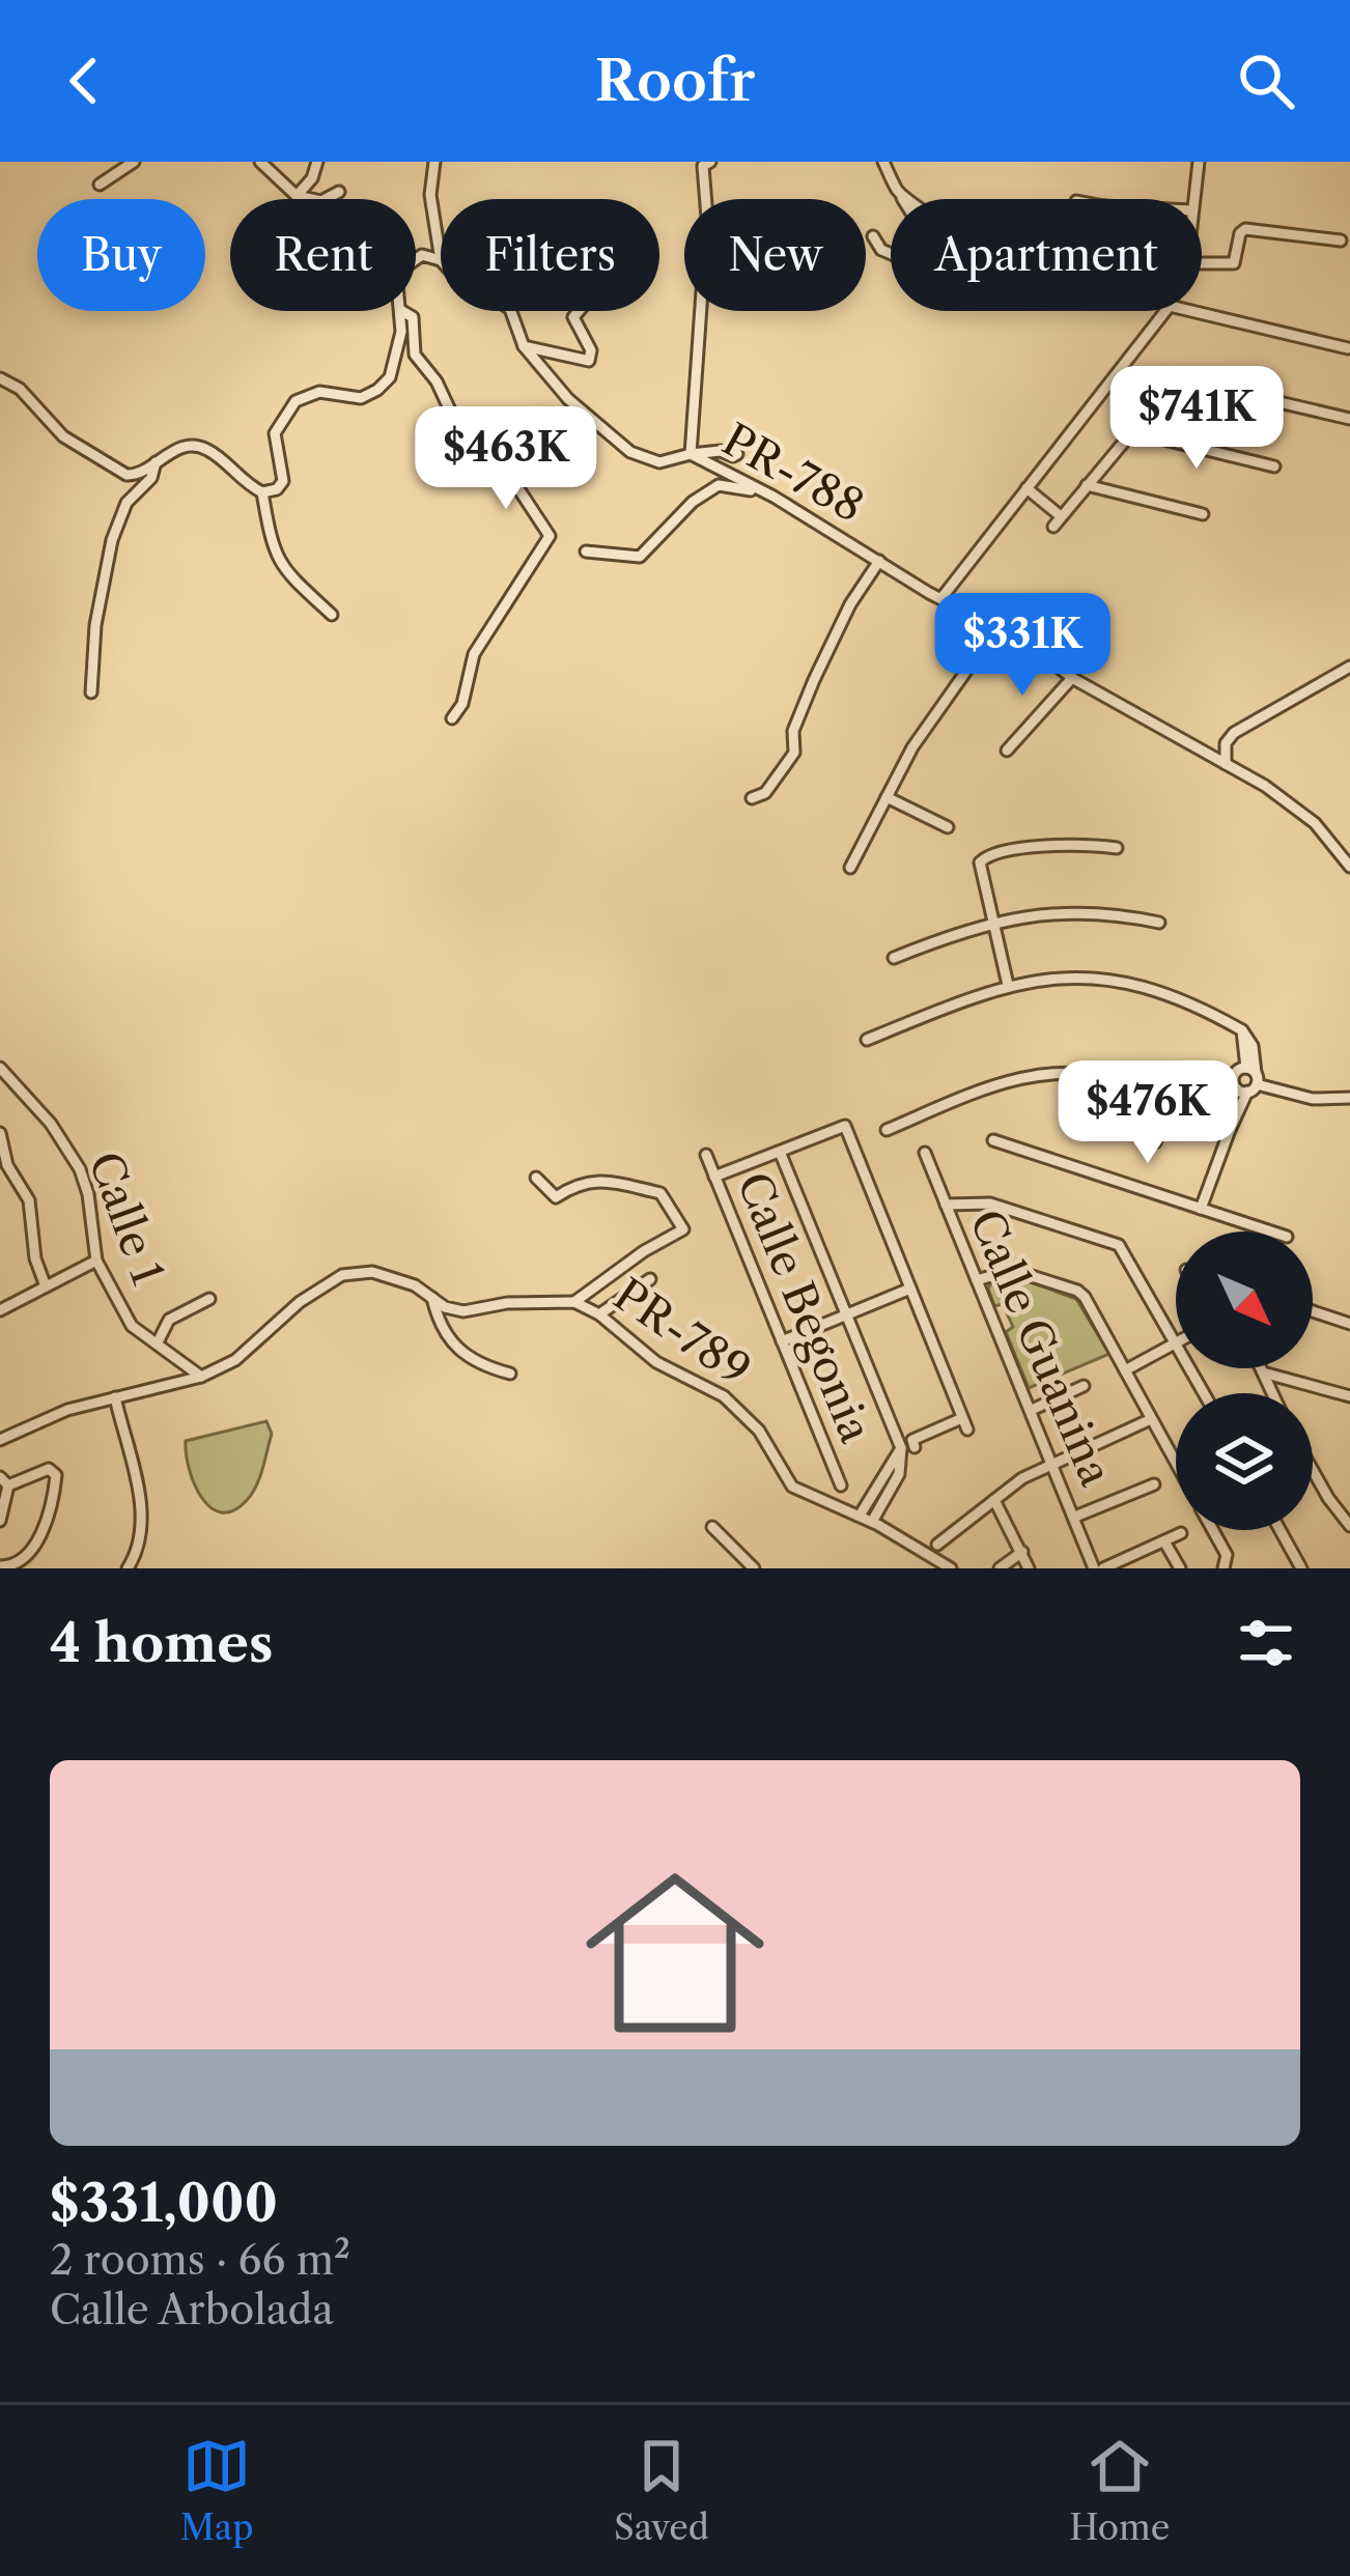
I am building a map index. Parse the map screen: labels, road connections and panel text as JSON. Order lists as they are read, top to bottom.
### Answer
{
  "streets": {
    "street": [
      "PR-788",
      "Calle 1",
      "Calle Begonia",
      "PR-789",
      "Calle Guanina"
    ]
  },
  "crossings": [
    ["Calle 1", "PR-789"]
  ],
  "north": "bottom right",
  "page": {
    "header": "Roofr",
    "chip": [
      "Buy",
      "Rent",
      "Filters",
      "New",
      "Apartment"
    ],
    "price": [
      "$741K",
      "$463K",
      "$331K",
      "$476K"
    ],
    "heading": "4 homes",
    "list": [
      {
        "name": "$331,000",
        "note": "2 rooms · 66 m² · Calle Arbolada"
      }
    ],
    "tabs": ["Map", "Saved", "Home"]
  }
}
